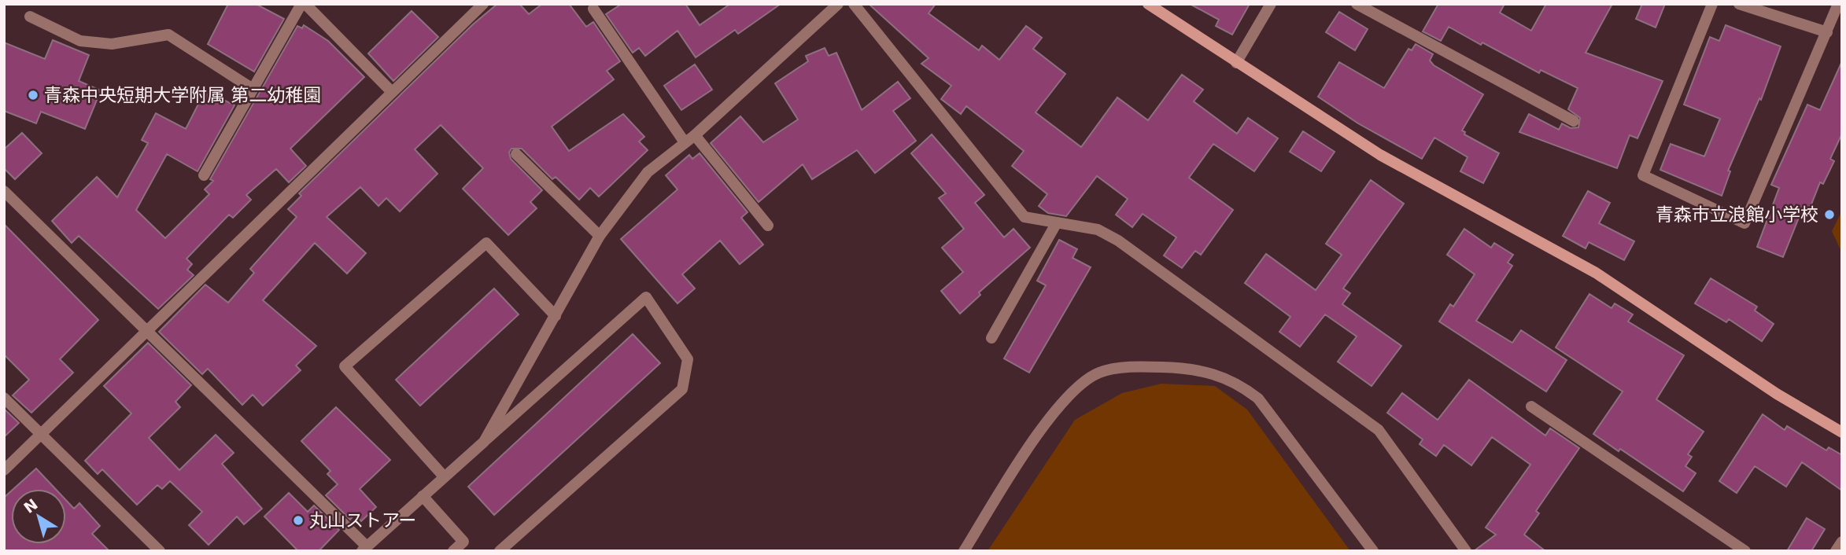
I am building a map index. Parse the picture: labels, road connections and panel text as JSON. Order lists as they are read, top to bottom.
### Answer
{
  "places": ["青森中央短期大学附属 第二幼稚園", "青森市立浪館小学校", "丸山ストアー"],
  "north": "top left"
}
